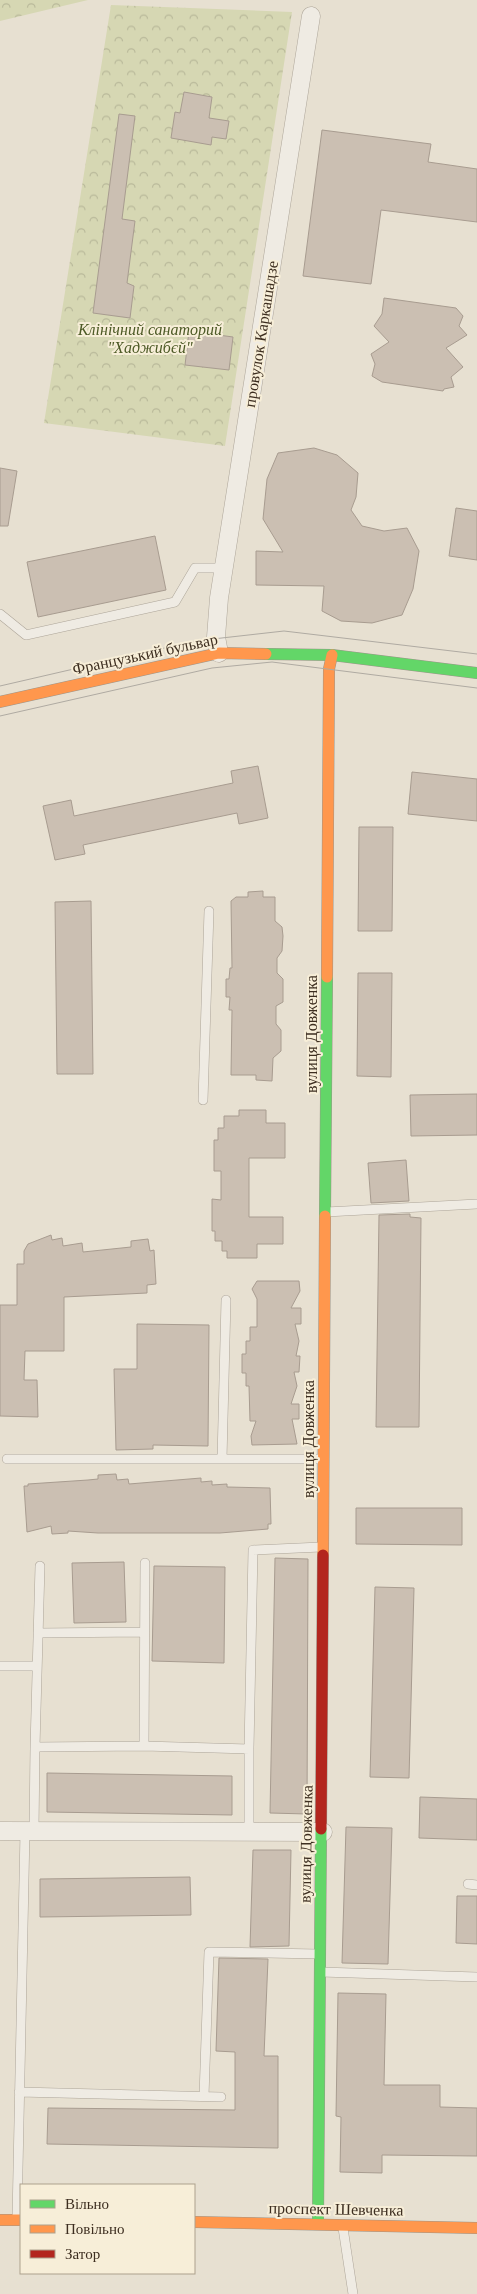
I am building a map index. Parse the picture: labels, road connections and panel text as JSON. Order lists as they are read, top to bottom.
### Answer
{
  "streets": {
    "street": [
      "провулок Каркашадзе",
      "Французький бульвар",
      "вулиця Довженка",
      "проспект Шевченка"
    ]
  },
  "crossings": [
    ["провулок Каркашадзе", "Французький бульвар"],
    ["Французький бульвар", "вулиця Довженка"],
    ["вулиця Довженка", "проспект Шевченка"]
  ],
  "parks": ["Клінічний санаторий \"Хаджибєй\""],
  "legend": ["Вільно", "Повільно", "Затор"]
}
